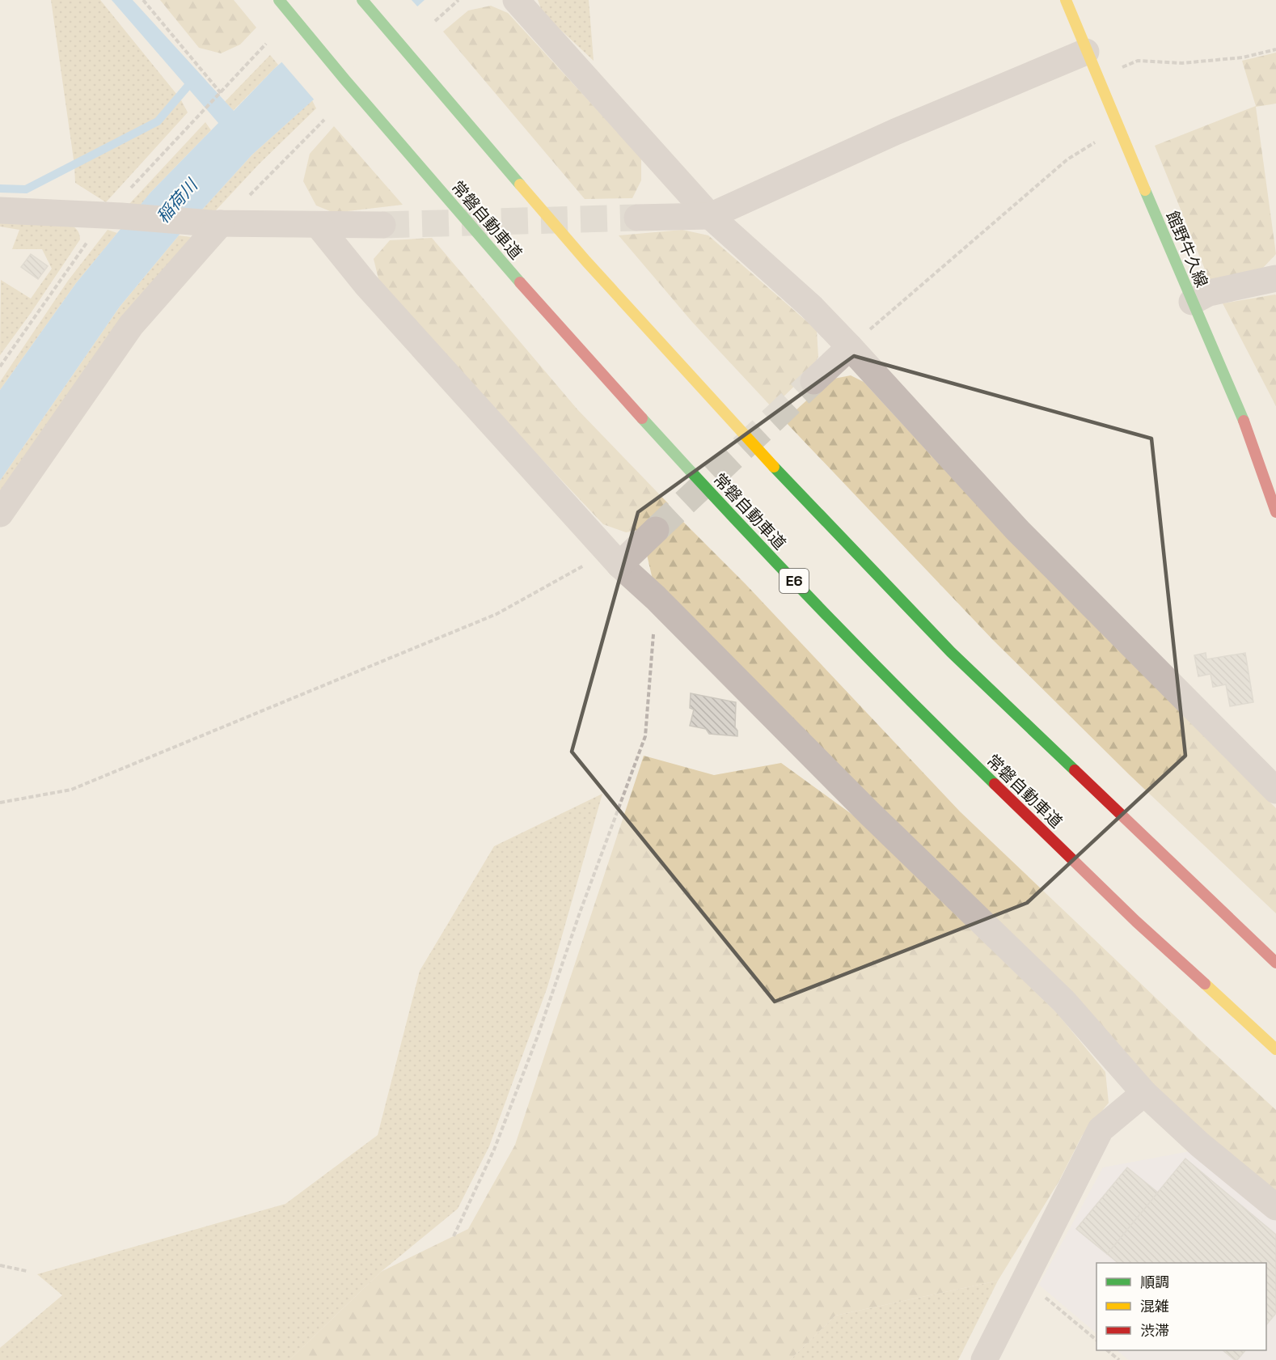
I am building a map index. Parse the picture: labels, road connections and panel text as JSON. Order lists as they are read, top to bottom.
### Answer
{
  "streets": {
    "main road": ["常磐自動車道", "館野牛久線", "E6"]
  },
  "water": ["稲荷川"],
  "legend": ["順調", "混雑", "渋滞"]
}
